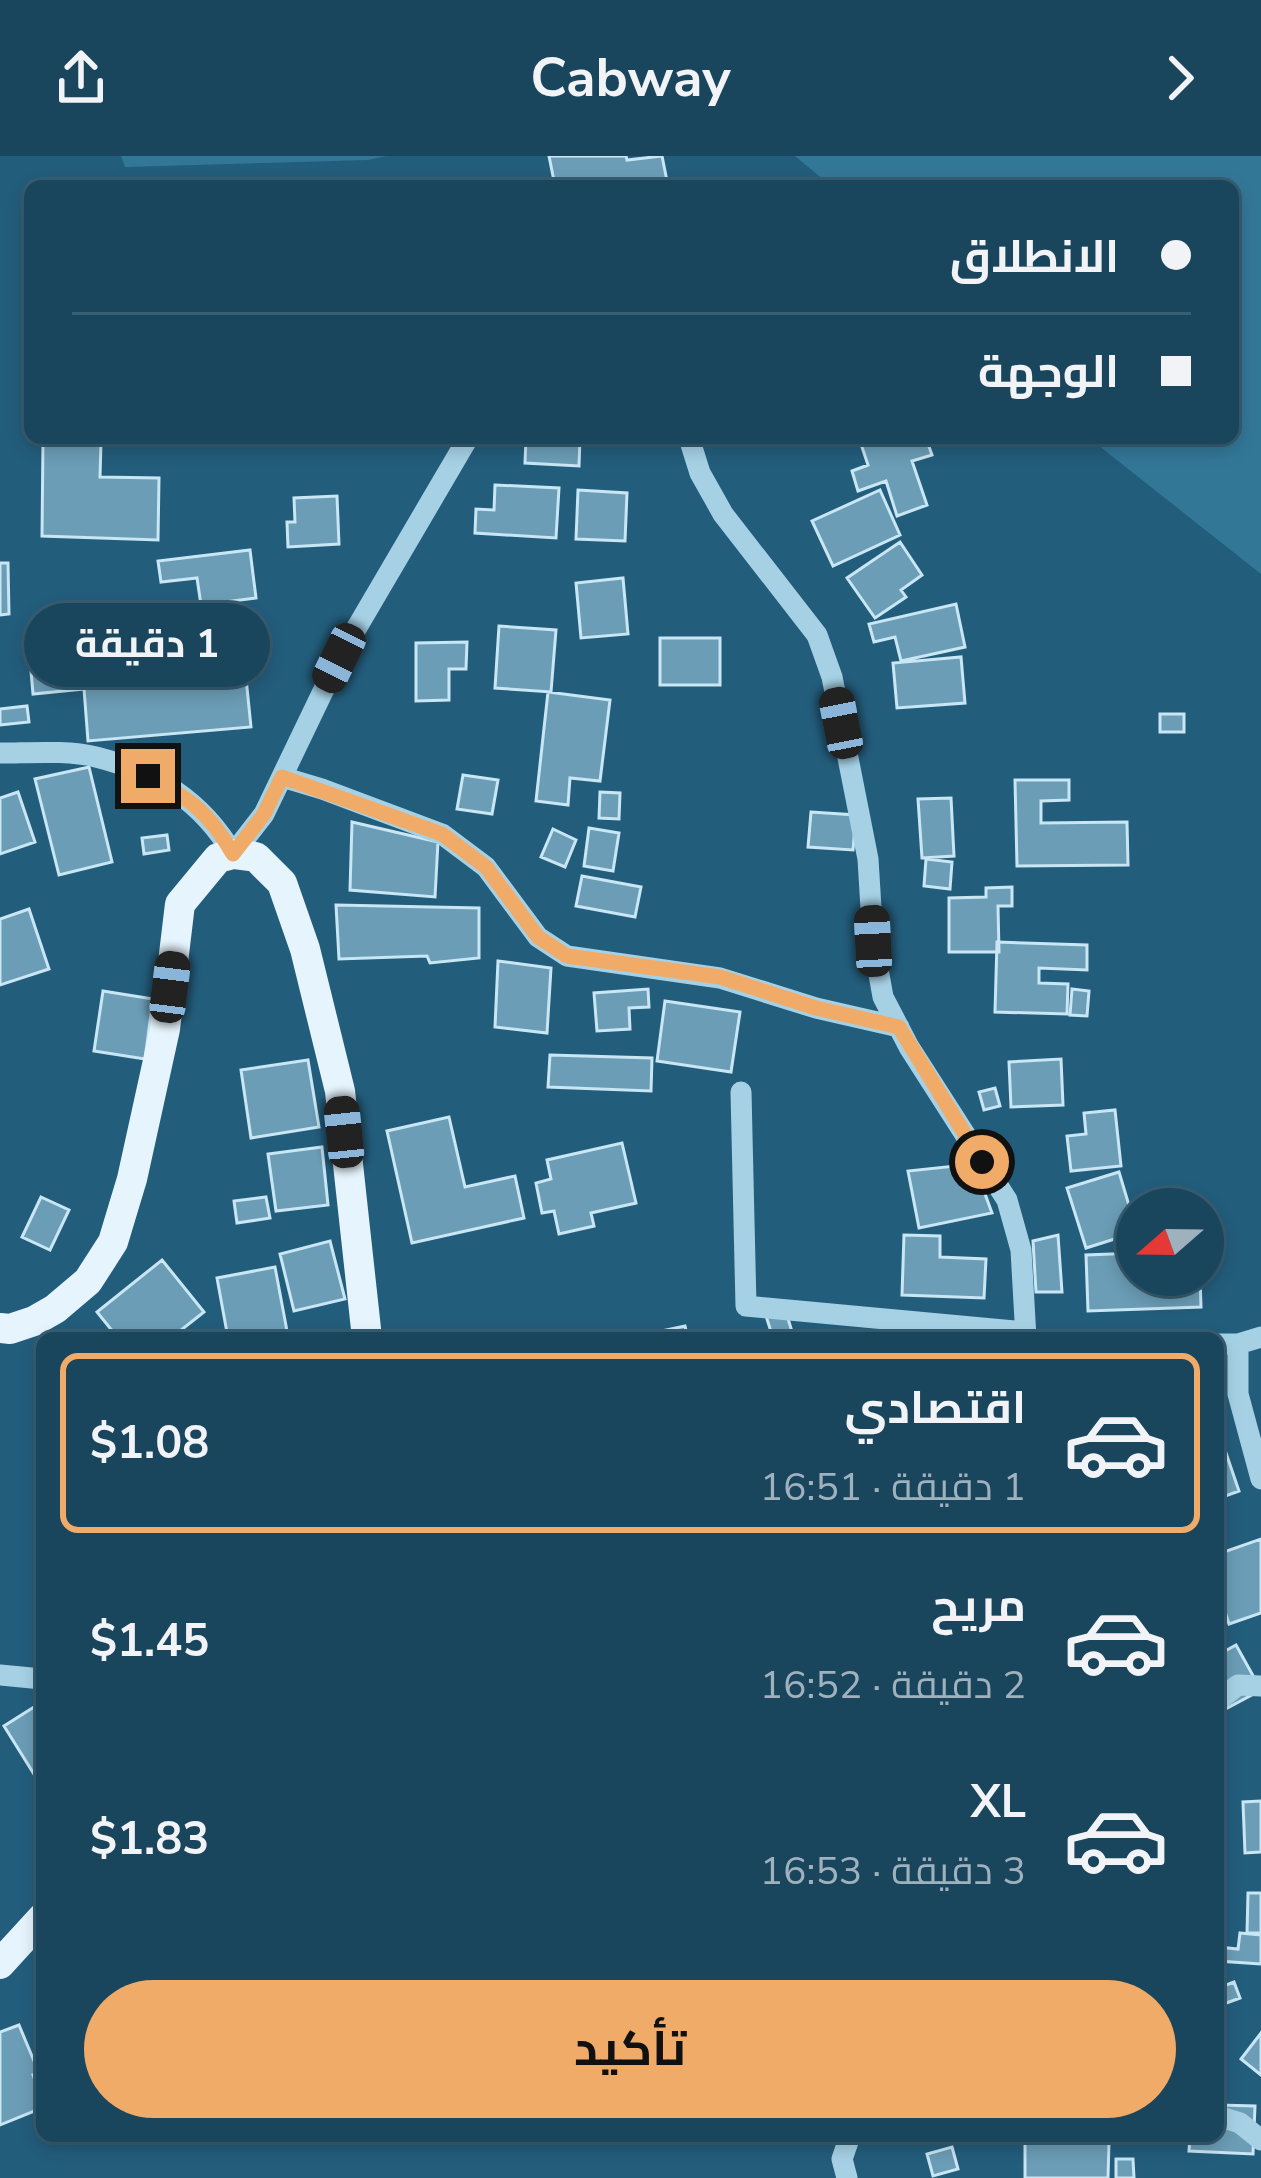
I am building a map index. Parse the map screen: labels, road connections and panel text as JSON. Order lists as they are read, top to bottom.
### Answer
{
  "north": "left",
  "page": {
    "header": "Cabway",
    "banner": ["الانطلاق", "الوجهة"],
    "bubble": "1 دقيقة",
    "list": [
      {
        "name": "اقتصادي",
        "note": "1 دقيقة · 16:51",
        "value": "$1.08"
      },
      {
        "name": "مريح",
        "note": "2 دقيقة · 16:52",
        "value": "$1.45"
      },
      {
        "name": "XL",
        "note": "3 دقيقة · 16:53",
        "value": "$1.83"
      }
    ],
    "buttons": "تأكيد"
  }
}
